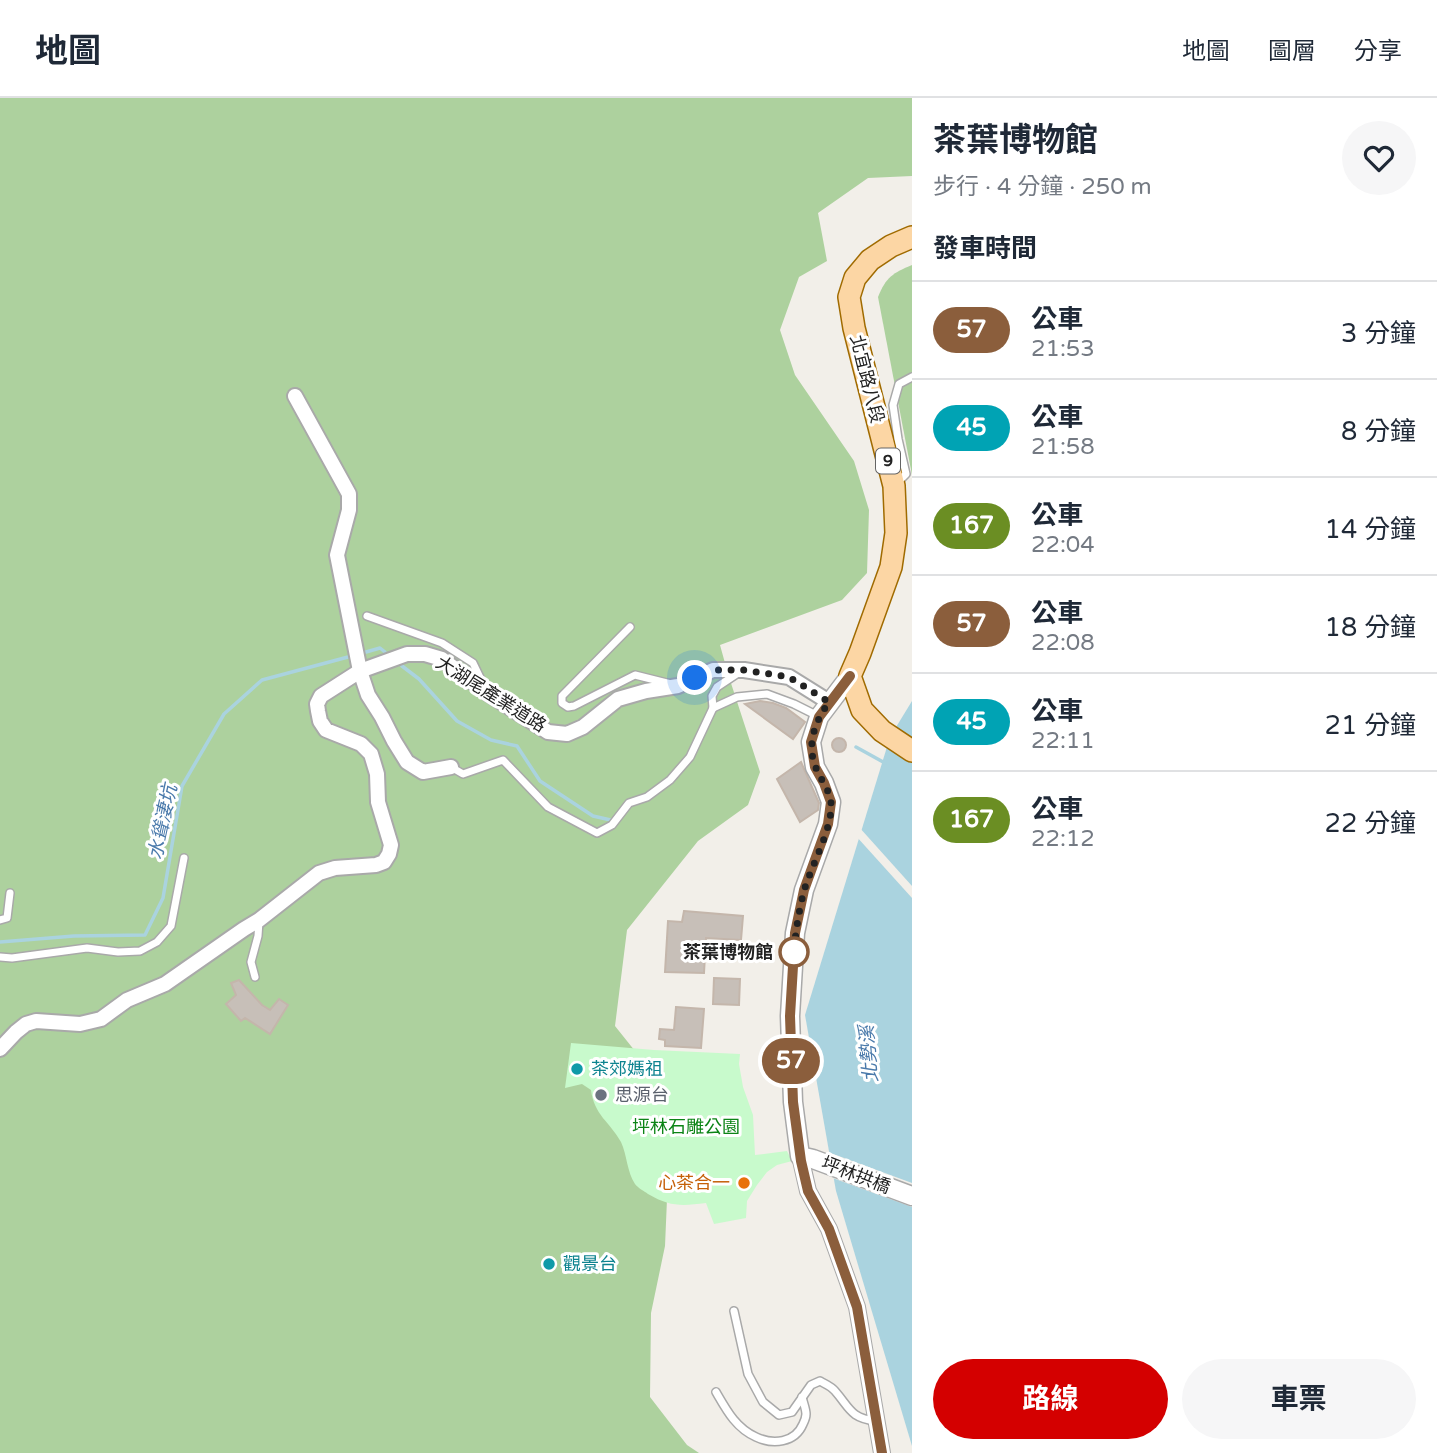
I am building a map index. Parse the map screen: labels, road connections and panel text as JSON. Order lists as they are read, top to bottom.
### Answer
{
  "streets": {
    "main road": ["北宜路八段", "9"],
    "street": ["大湖尾產業道路", "坪林拱橋"]
  },
  "water": ["水聳淒坑", "北勢溪"],
  "parks": ["坪林石雕公園"],
  "places": [
    "茶葉博物館",
    "茶郊媽祖",
    "思源台",
    "心茶合一",
    "觀景台"
  ],
  "lines": ["bus line 57"],
  "page": {
    "header": "地圖",
    "nav": ["地圖", "圖層", "分享"],
    "on_map": "57",
    "heading": [
      ["茶葉博物館", "步行 · 4 分鐘 · 250 m"],
      "發車時間"
    ],
    "list": [
      {
        "mark": "57",
        "name": "公車",
        "note": "21:53",
        "value": "3 分鐘"
      },
      {
        "mark": "45",
        "name": "公車",
        "note": "21:58",
        "value": "8 分鐘"
      },
      {
        "mark": "167",
        "name": "公車",
        "note": "22:04",
        "value": "14 分鐘"
      },
      {
        "mark": "57",
        "name": "公車",
        "note": "22:08",
        "value": "18 分鐘"
      },
      {
        "mark": "45",
        "name": "公車",
        "note": "22:11",
        "value": "21 分鐘"
      },
      {
        "mark": "167",
        "name": "公車",
        "note": "22:12",
        "value": "22 分鐘"
      }
    ],
    "buttons": ["路線", "車票"]
  }
}
